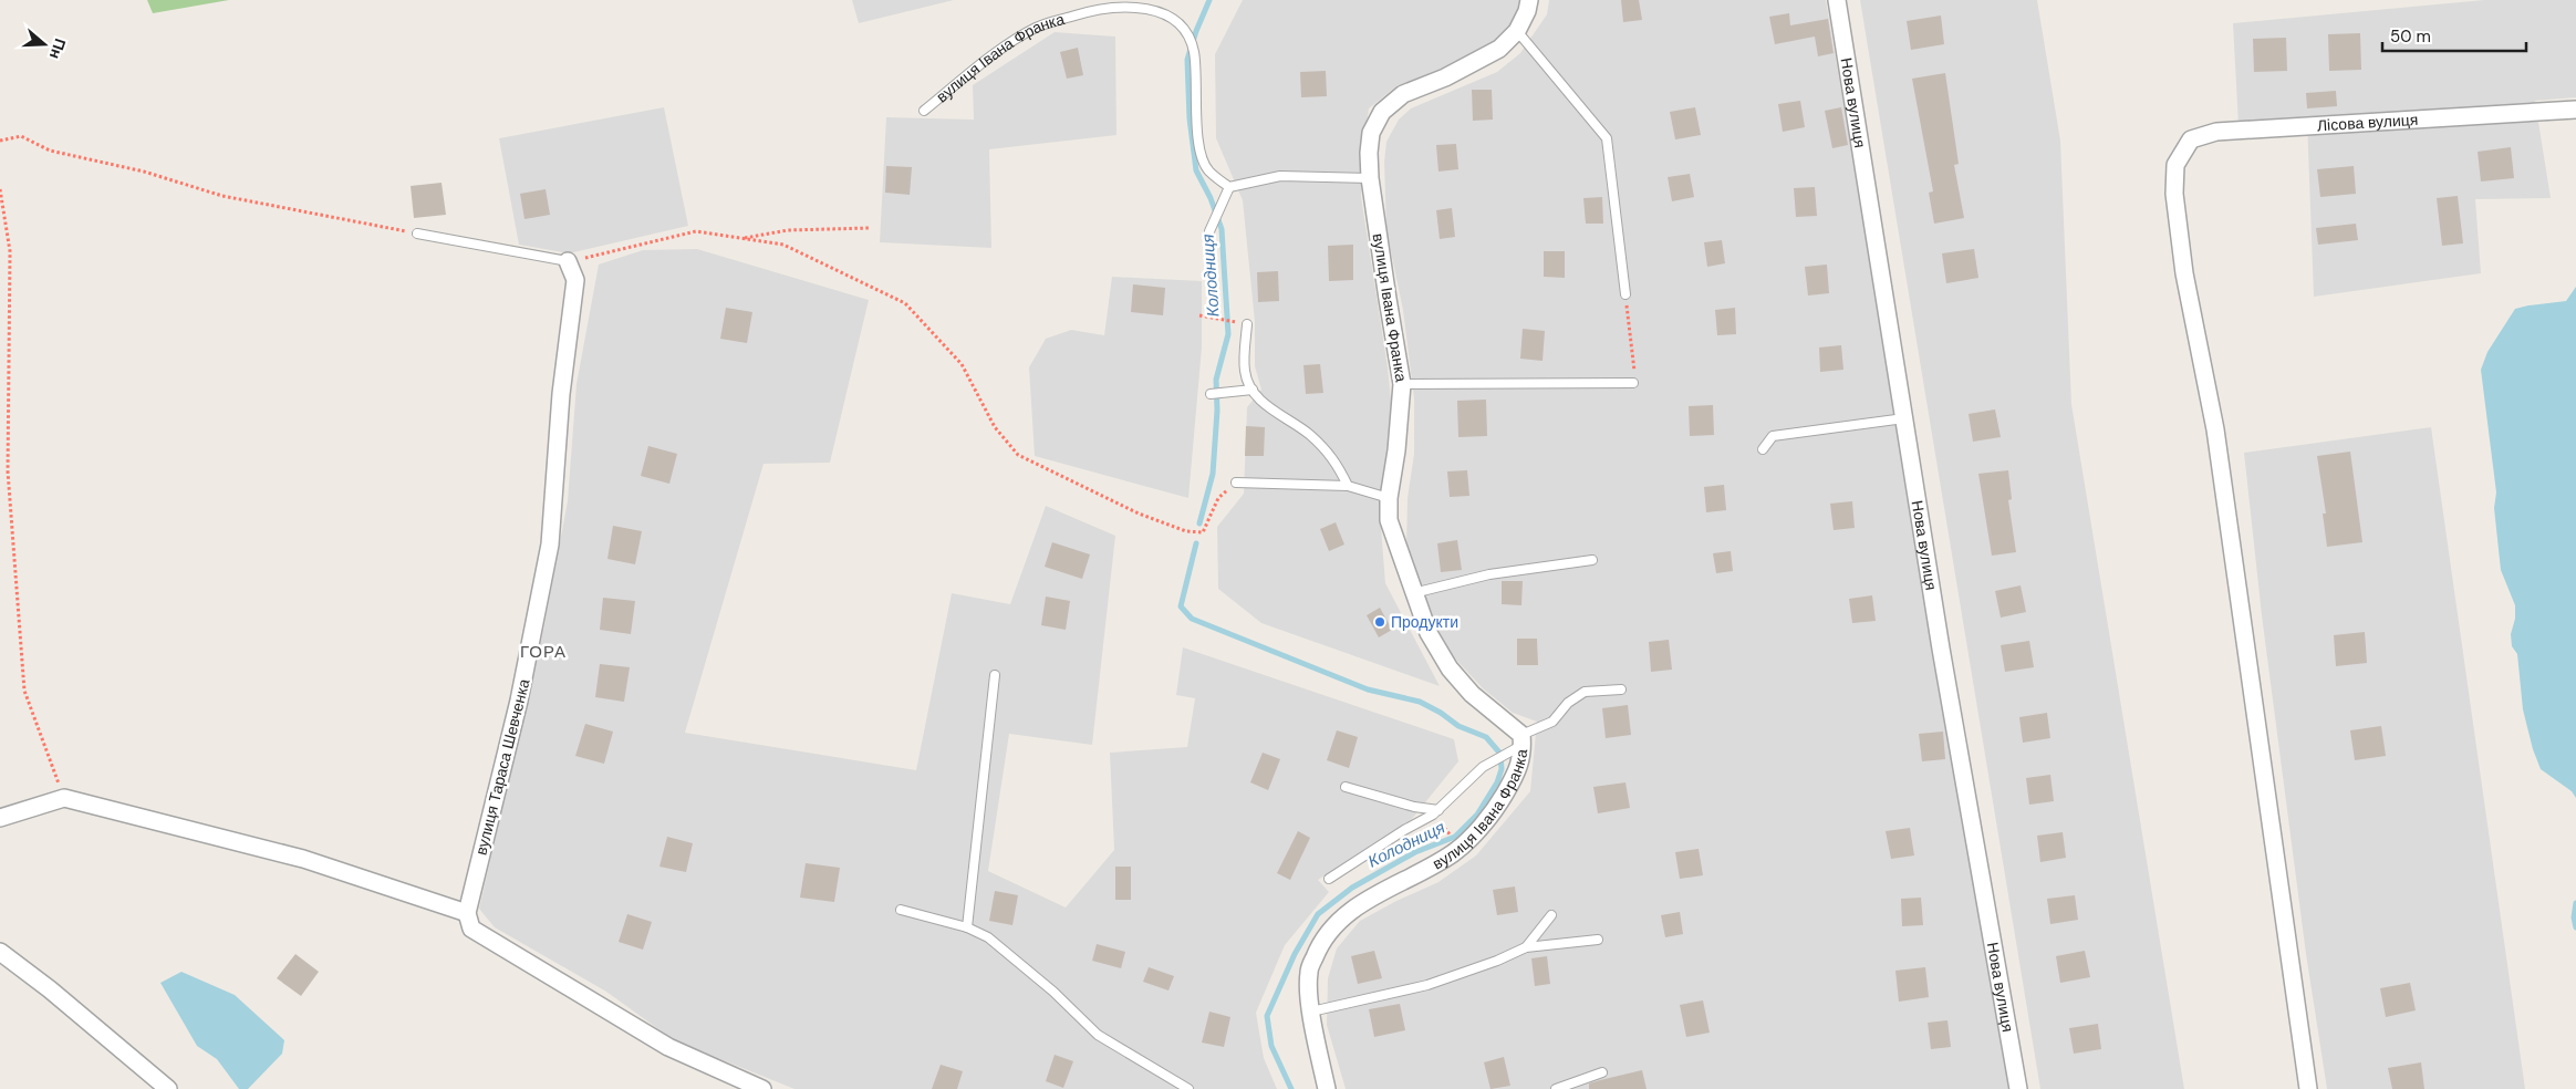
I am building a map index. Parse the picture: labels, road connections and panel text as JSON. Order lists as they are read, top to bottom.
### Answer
{
  "streets": {
    "street": [
      "вулиця Івана Франка",
      "Нова вулиця",
      "Лісова вулиця",
      "вулиця Тараса Шевченка"
    ]
  },
  "districts": ["ГОРА"],
  "water": ["Колодниця"],
  "places": ["Продукти"],
  "scale_bar": "50 m",
  "north": "right"
}
